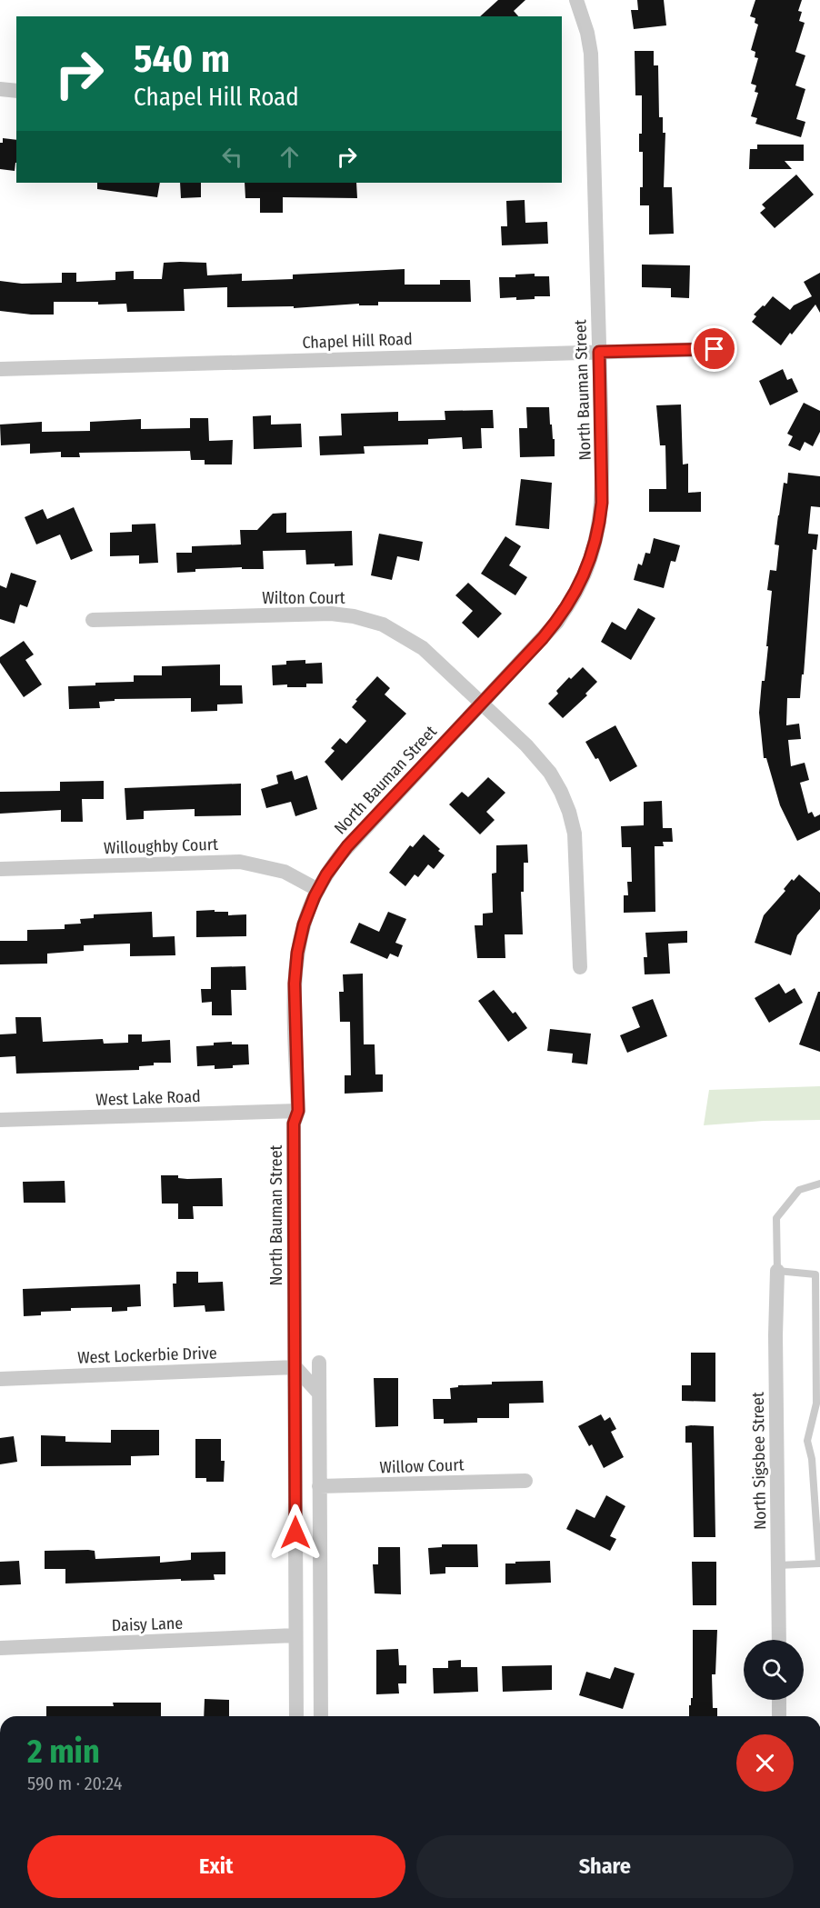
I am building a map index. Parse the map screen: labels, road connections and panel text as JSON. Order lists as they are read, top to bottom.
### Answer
{
  "streets": {
    "street": [
      "Chapel Hill Road",
      "North Bauman Street",
      "Wilton Court",
      "Willoughby Court",
      "West Lake Road",
      "West Lockerbie Drive",
      "North Sigsbee Street",
      "Willow Court",
      "Daisy Lane"
    ]
  },
  "crossings": [
    ["Chapel Hill Road", "North Bauman Street"],
    ["North Bauman Street", "Wilton Court"],
    ["North Bauman Street", "Willoughby Court"],
    ["North Bauman Street", "West Lake Road"],
    ["North Bauman Street", "West Lockerbie Drive"],
    ["North Bauman Street", "Daisy Lane"]
  ],
  "page": {
    "turn": ["540 m", "Chapel Hill Road"],
    "heading": ["2 min", "590 m · 20:24"],
    "buttons": ["Exit", "Share"]
  }
}
